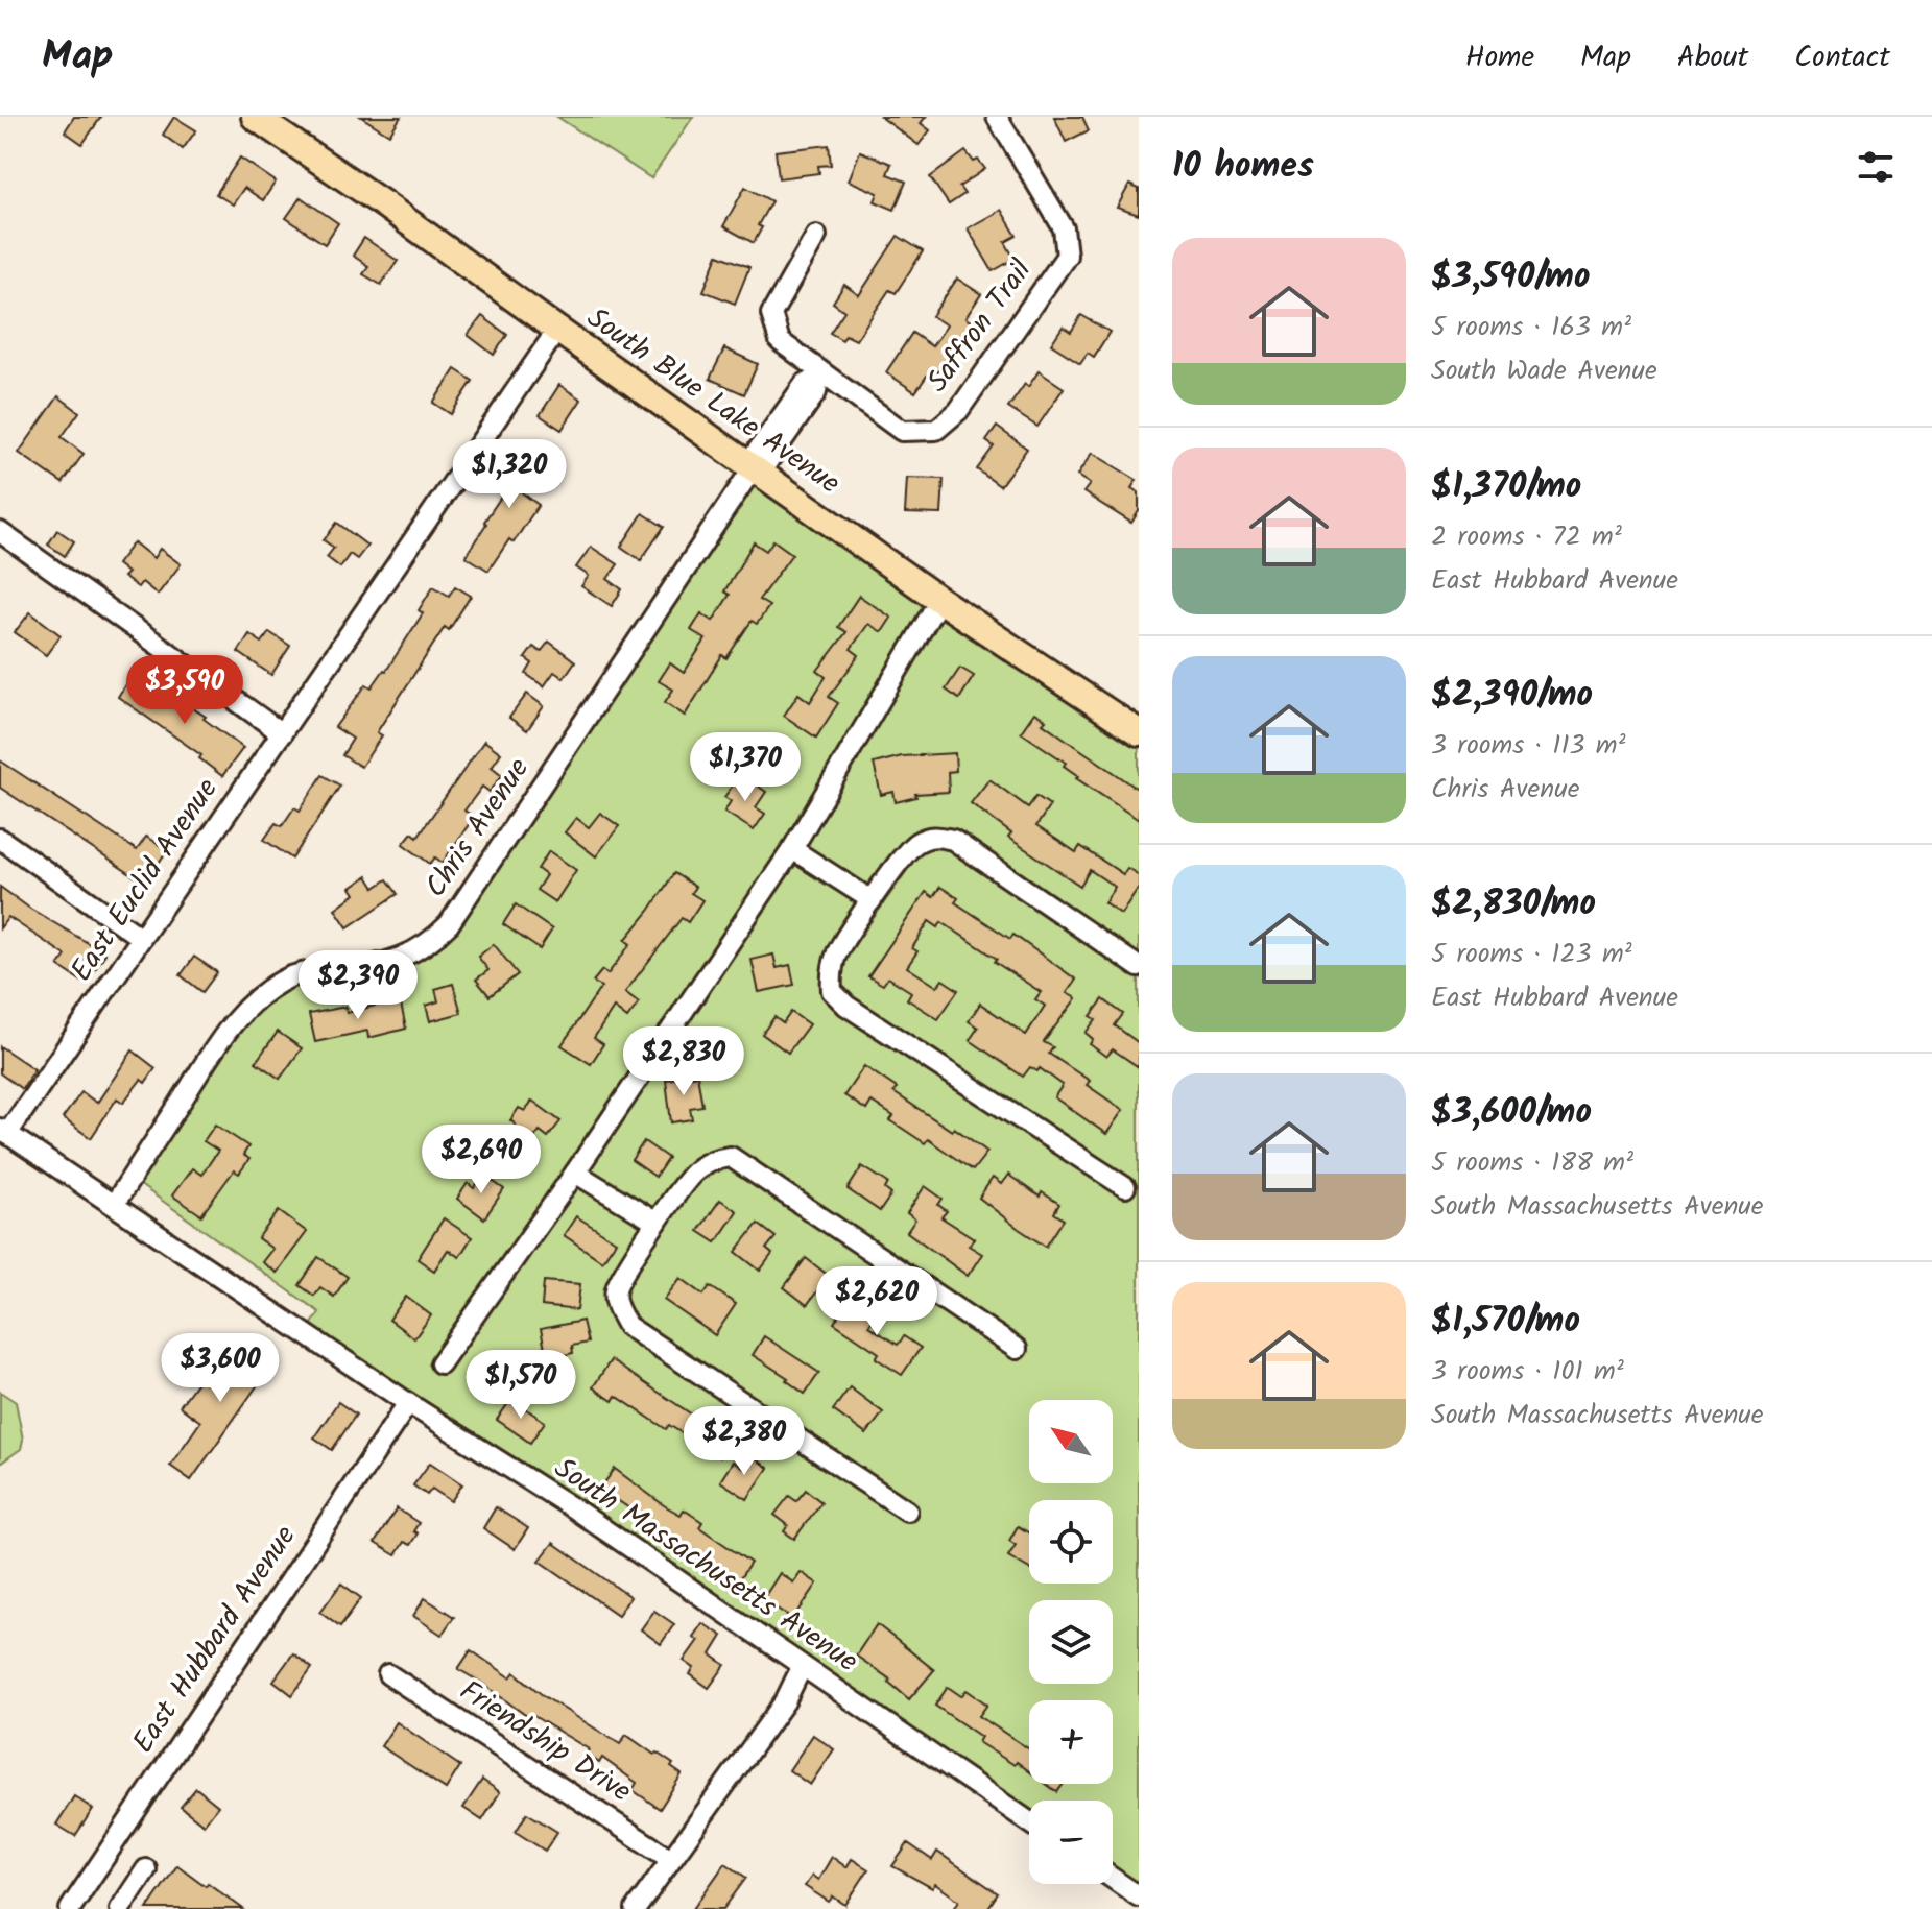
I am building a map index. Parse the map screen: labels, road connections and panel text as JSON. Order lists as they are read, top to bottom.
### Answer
{
  "streets": {
    "main road": ["South Blue Lake Avenue"],
    "street": [
      "Saffron Trail",
      "Chris Avenue",
      "East Euclid Avenue",
      "South Massachusetts Avenue",
      "East Hubbard Avenue",
      "Friendship Drive"
    ]
  },
  "crossings": [
    ["Saffron Trail", "Chris Avenue"],
    ["South Blue Lake Avenue", "Chris Avenue"],
    ["South Blue Lake Avenue", "East Euclid Avenue"],
    ["Chris Avenue", "South Massachusetts Avenue"],
    ["East Euclid Avenue", "South Massachusetts Avenue"],
    ["South Massachusetts Avenue", "East Hubbard Avenue"]
  ],
  "north": "top left",
  "page": {
    "header": "Map",
    "nav": [
      "Home",
      "Map",
      "About",
      "Contact"
    ],
    "heading": "10 homes",
    "list": [
      {
        "name": "$3,590/mo",
        "note": "5 rooms · 163 m² · South Wade Avenue"
      },
      {
        "name": "$1,370/mo",
        "note": "2 rooms · 72 m² · East Hubbard Avenue"
      },
      {
        "name": "$2,390/mo",
        "note": "3 rooms · 113 m² · Chris Avenue"
      },
      {
        "name": "$2,830/mo",
        "note": "5 rooms · 123 m² · East Hubbard Avenue"
      },
      {
        "name": "$3,600/mo",
        "note": "5 rooms · 188 m² · South Massachusetts Avenue"
      },
      {
        "name": "$1,570/mo",
        "note": "3 rooms · 101 m² · South Massachusetts Avenue"
      }
    ],
    "price": [
      "$1,320",
      "$3,590",
      "$1,370",
      "$2,390",
      "$2,830",
      "$2,690",
      "$2,620",
      "$3,600",
      "$1,570",
      "$2,380"
    ],
    "map_buttons": ["+", "−"]
  }
}
